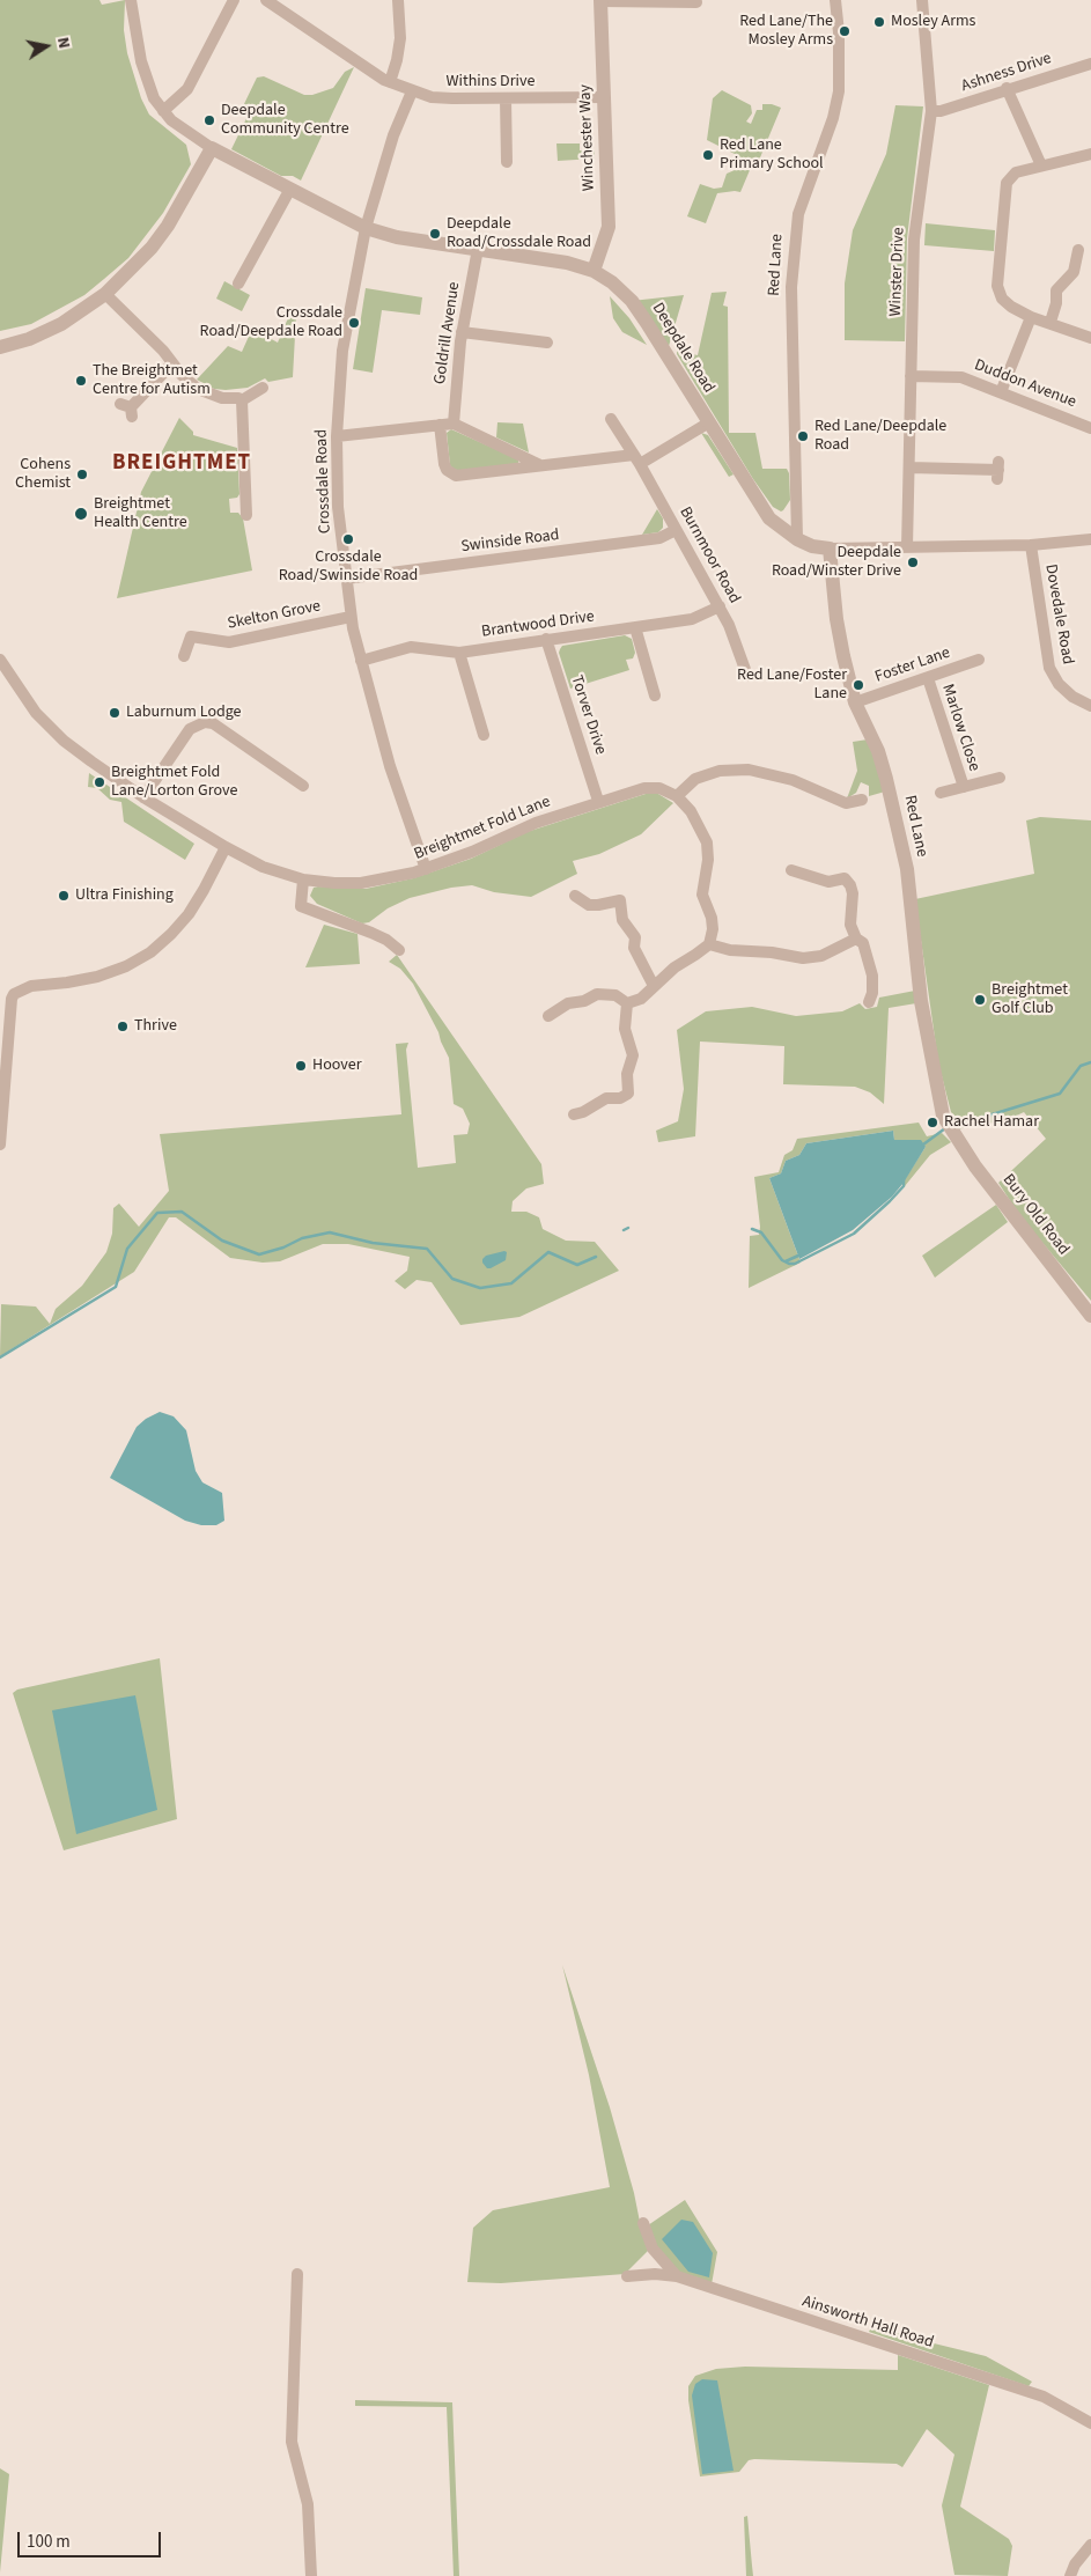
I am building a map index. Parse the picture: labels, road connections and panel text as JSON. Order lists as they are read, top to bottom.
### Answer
{
  "streets": {
    "street": [
      "Ashness Drive",
      "Withins Drive",
      "Winchester Way",
      "Red Lane",
      "Winster Drive",
      "Goldrill Avenue",
      "Deepdale Road",
      "Duddon Avenue",
      "Crossdale Road",
      "Swinside Road",
      "Burnmoor Road",
      "Dovedale Road",
      "Skelton Grove",
      "Brantwood Drive",
      "Foster Lane",
      "Torver Drive",
      "Marlow Close",
      "Breightmet Fold Lane",
      "Bury Old Road",
      "Ainsworth Hall Road"
    ]
  },
  "crossings": [
    ["Ashness Drive", "Winster Drive"],
    ["Withins Drive", "Winchester Way"],
    ["Withins Drive", "Crossdale Road"],
    ["Winchester Way", "Deepdale Road"],
    ["Red Lane", "Deepdale Road"],
    ["Red Lane", "Foster Lane"],
    ["Red Lane", "Bury Old Road"],
    ["Winster Drive", "Deepdale Road"],
    ["Winster Drive", "Duddon Avenue"],
    ["Goldrill Avenue", "Deepdale Road"],
    ["Deepdale Road", "Crossdale Road"],
    ["Deepdale Road", "Dovedale Road"],
    ["Crossdale Road", "Swinside Road"],
    ["Crossdale Road", "Skelton Grove"],
    ["Crossdale Road", "Brantwood Drive"],
    ["Crossdale Road", "Breightmet Fold Lane"],
    ["Swinside Road", "Burnmoor Road"],
    ["Burnmoor Road", "Brantwood Drive"],
    ["Brantwood Drive", "Torver Drive"],
    ["Foster Lane", "Marlow Close"],
    ["Torver Drive", "Breightmet Fold Lane"]
  ],
  "districts": ["BREIGHTMET"],
  "places": [
    "Mosley Arms",
    "Red Lane/The Mosley Arms",
    "Deepdale Community Centre",
    "Red Lane Primary School",
    "Deepdale Road/Crossdale Road",
    "Crossdale Road/Deepdale Road",
    "The Breightmet Centre for Autism",
    "Red Lane/Deepdale Road",
    "Cohens Chemist",
    "Breightmet Health Centre",
    "Crossdale Road/Swinside Road",
    "Deepdale Road/Winster Drive",
    "Red Lane/Foster Lane",
    "Laburnum Lodge",
    "Breightmet Fold Lane/Lorton Grove",
    "Ultra Finishing",
    "Breightmet Golf Club",
    "Thrive",
    "Hoover",
    "Rachel Hamar"
  ],
  "scale_bar": "100 m",
  "north": "right"
}
